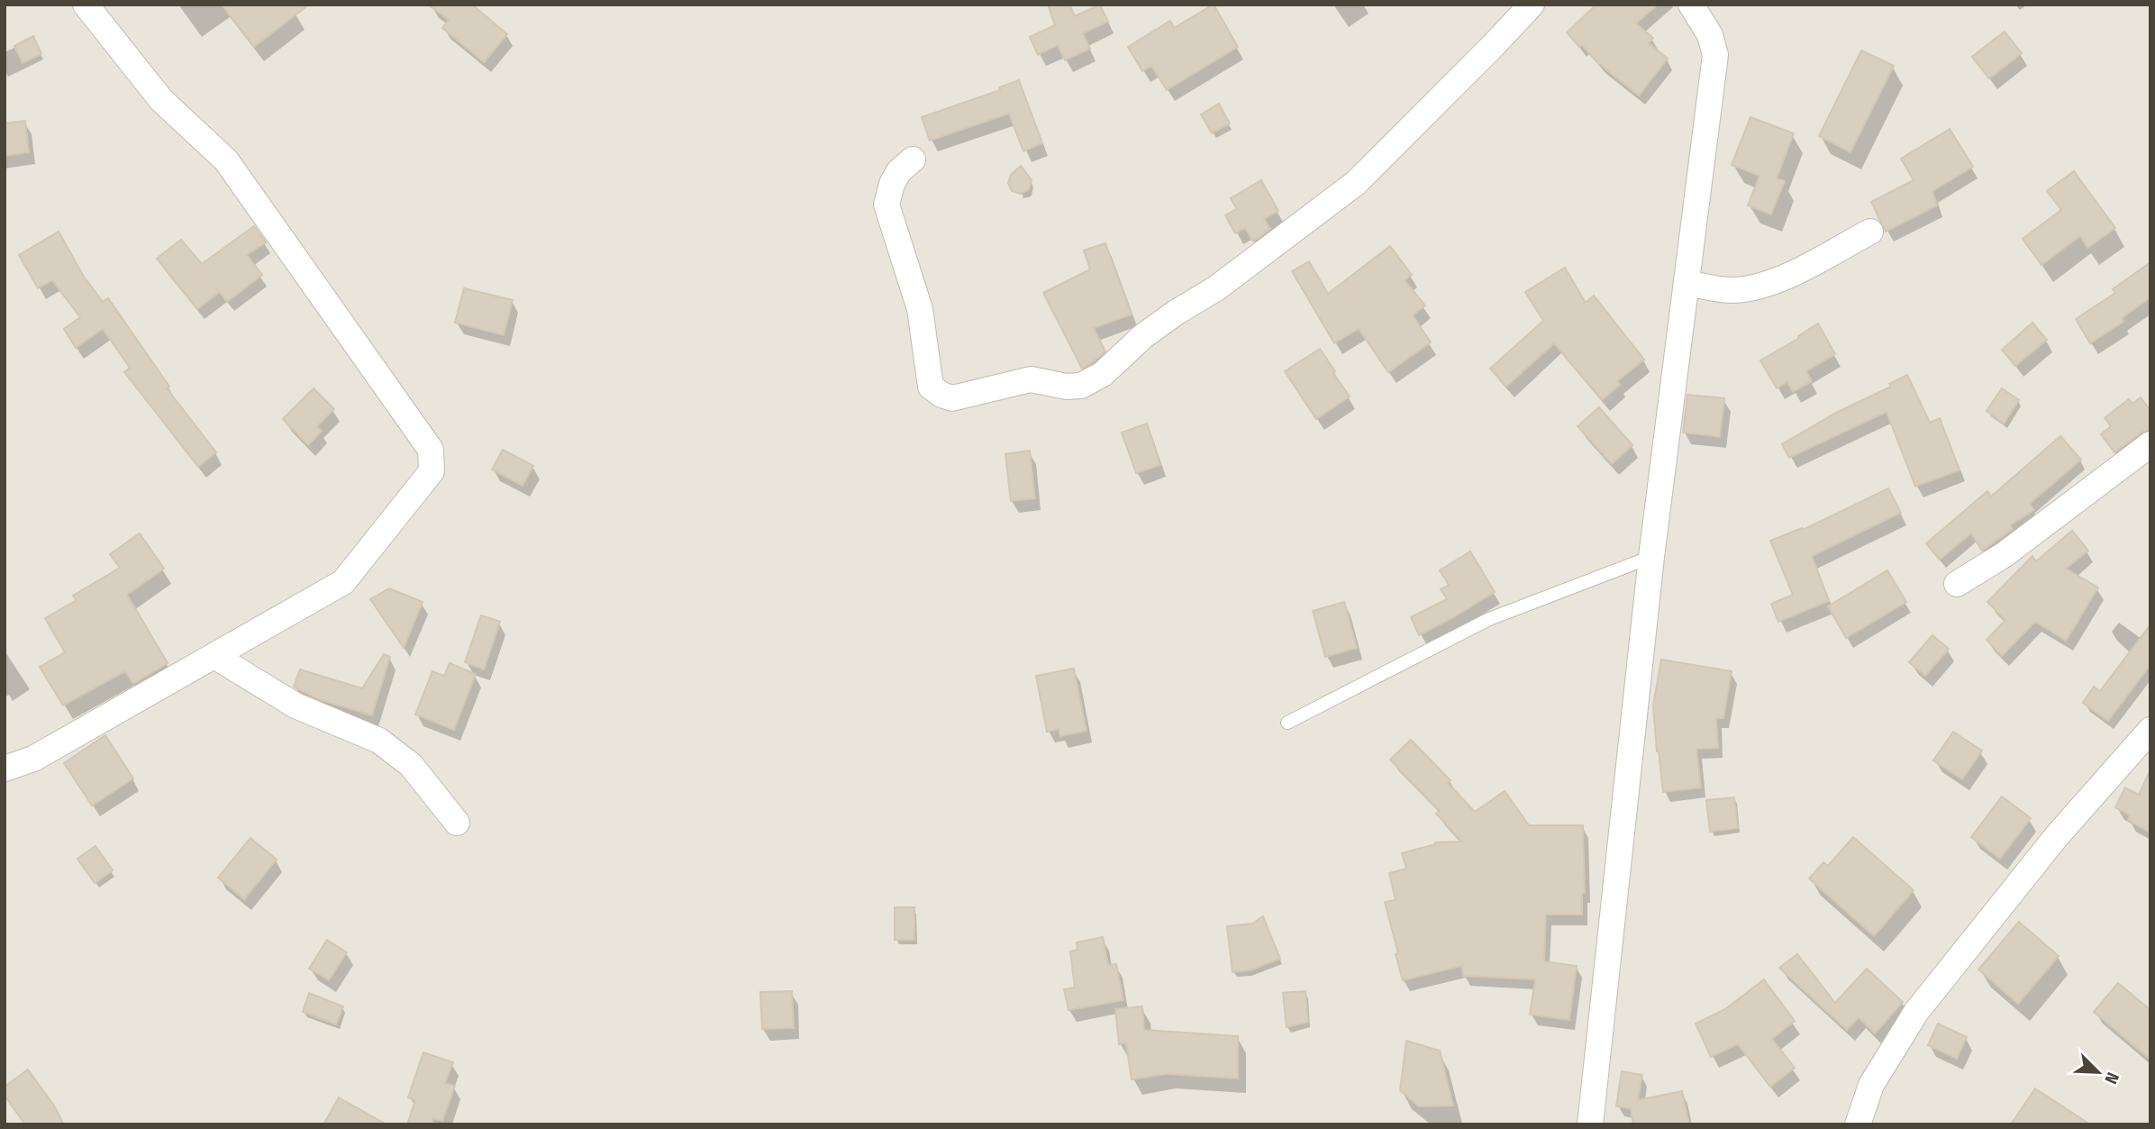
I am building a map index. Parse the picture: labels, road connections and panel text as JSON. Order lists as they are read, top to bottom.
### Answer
{
  "north": "bottom right"
}
